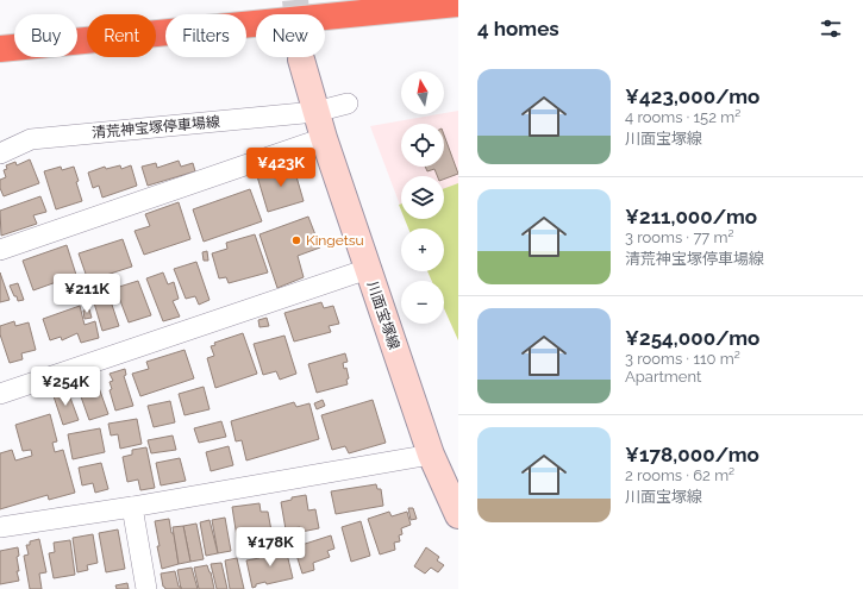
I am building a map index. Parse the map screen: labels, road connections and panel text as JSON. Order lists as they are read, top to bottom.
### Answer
{
  "streets": {
    "street": ["清荒神宝塚停車場線", "川面宝塚線"]
  },
  "crossings": [
    ["清荒神宝塚停車場線", "川面宝塚線"]
  ],
  "places": ["Kingetsu"],
  "north": "top",
  "page": {
    "heading": "4 homes",
    "chip": [
      "Buy",
      "Rent",
      "Filters",
      "New"
    ],
    "list": [
      {
        "name": "¥423,000/mo",
        "note": "4 rooms · 152 m² · 川面宝塚線"
      },
      {
        "name": "¥211,000/mo",
        "note": "3 rooms · 77 m² · 清荒神宝塚停車場線"
      },
      {
        "name": "¥254,000/mo",
        "note": "3 rooms · 110 m² · Apartment"
      },
      {
        "name": "¥178,000/mo",
        "note": "2 rooms · 62 m² · 川面宝塚線"
      }
    ],
    "map_buttons": ["+", "−"],
    "price": [
      "¥423K",
      "¥211K",
      "¥254K",
      "¥178K"
    ]
  }
}
